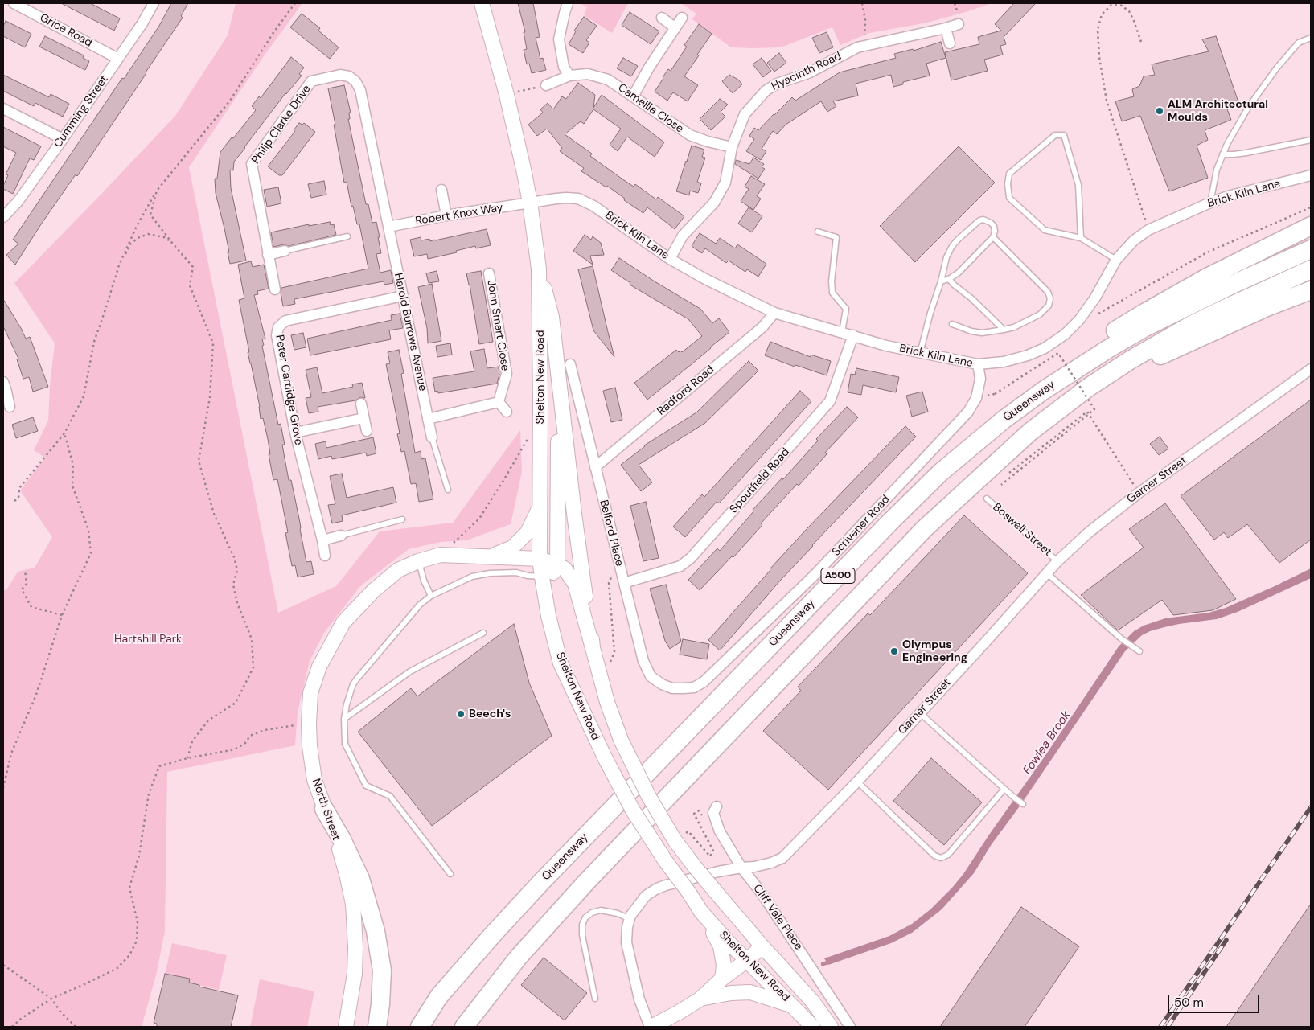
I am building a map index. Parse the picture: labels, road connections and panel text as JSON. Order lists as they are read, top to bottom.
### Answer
{
  "streets": {
    "highway": ["Queensway", "A500"],
    "main road": ["Shelton New Road", "North Street"],
    "street": [
      "Grice Road",
      "Hyacinth Road",
      "Camellia Close",
      "Cumming Street",
      "Philip Clarke Drive",
      "Brick Kiln Lane",
      "Robert Knox Way",
      "John Smart Close",
      "Harold Burrows Avenue",
      "Peter Cartlidge Grove",
      "Radford Road",
      "Garner Street",
      "Spoutfield Road",
      "Scrivener Road",
      "Belford Place",
      "Cliff Vale Place"
    ],
    "lane": ["Boswell Street"]
  },
  "crossings": [
    ["Grice Road", "Cumming Street"],
    ["Hyacinth Road", "Camellia Close"],
    ["Hyacinth Road", "Brick Kiln Lane"],
    ["Philip Clarke Drive", "Robert Knox Way"],
    ["Philip Clarke Drive", "Harold Burrows Avenue"],
    ["Brick Kiln Lane", "Robert Knox Way"],
    ["Brick Kiln Lane", "Shelton New Road"],
    ["Brick Kiln Lane", "Radford Road"],
    ["Brick Kiln Lane", "Spoutfield Road"],
    ["Brick Kiln Lane", "Scrivener Road"],
    ["Robert Knox Way", "Harold Burrows Avenue"],
    ["Robert Knox Way", "Shelton New Road"],
    ["Harold Burrows Avenue", "Peter Cartlidge Grove"],
    ["Shelton New Road", "North Street"],
    ["Radford Road", "Belford Place"],
    ["Garner Street", "Boswell Street"],
    ["Garner Street", "Cliff Vale Place"],
    ["Spoutfield Road", "Belford Place"],
    ["Scrivener Road", "Belford Place"]
  ],
  "water": ["Fowlea Brook"],
  "parks": ["Hartshill Park"],
  "places": ["ALM Architectural Moulds", "Olympus Engineering", "Beech's"],
  "scale_bar": "50 m"
}
